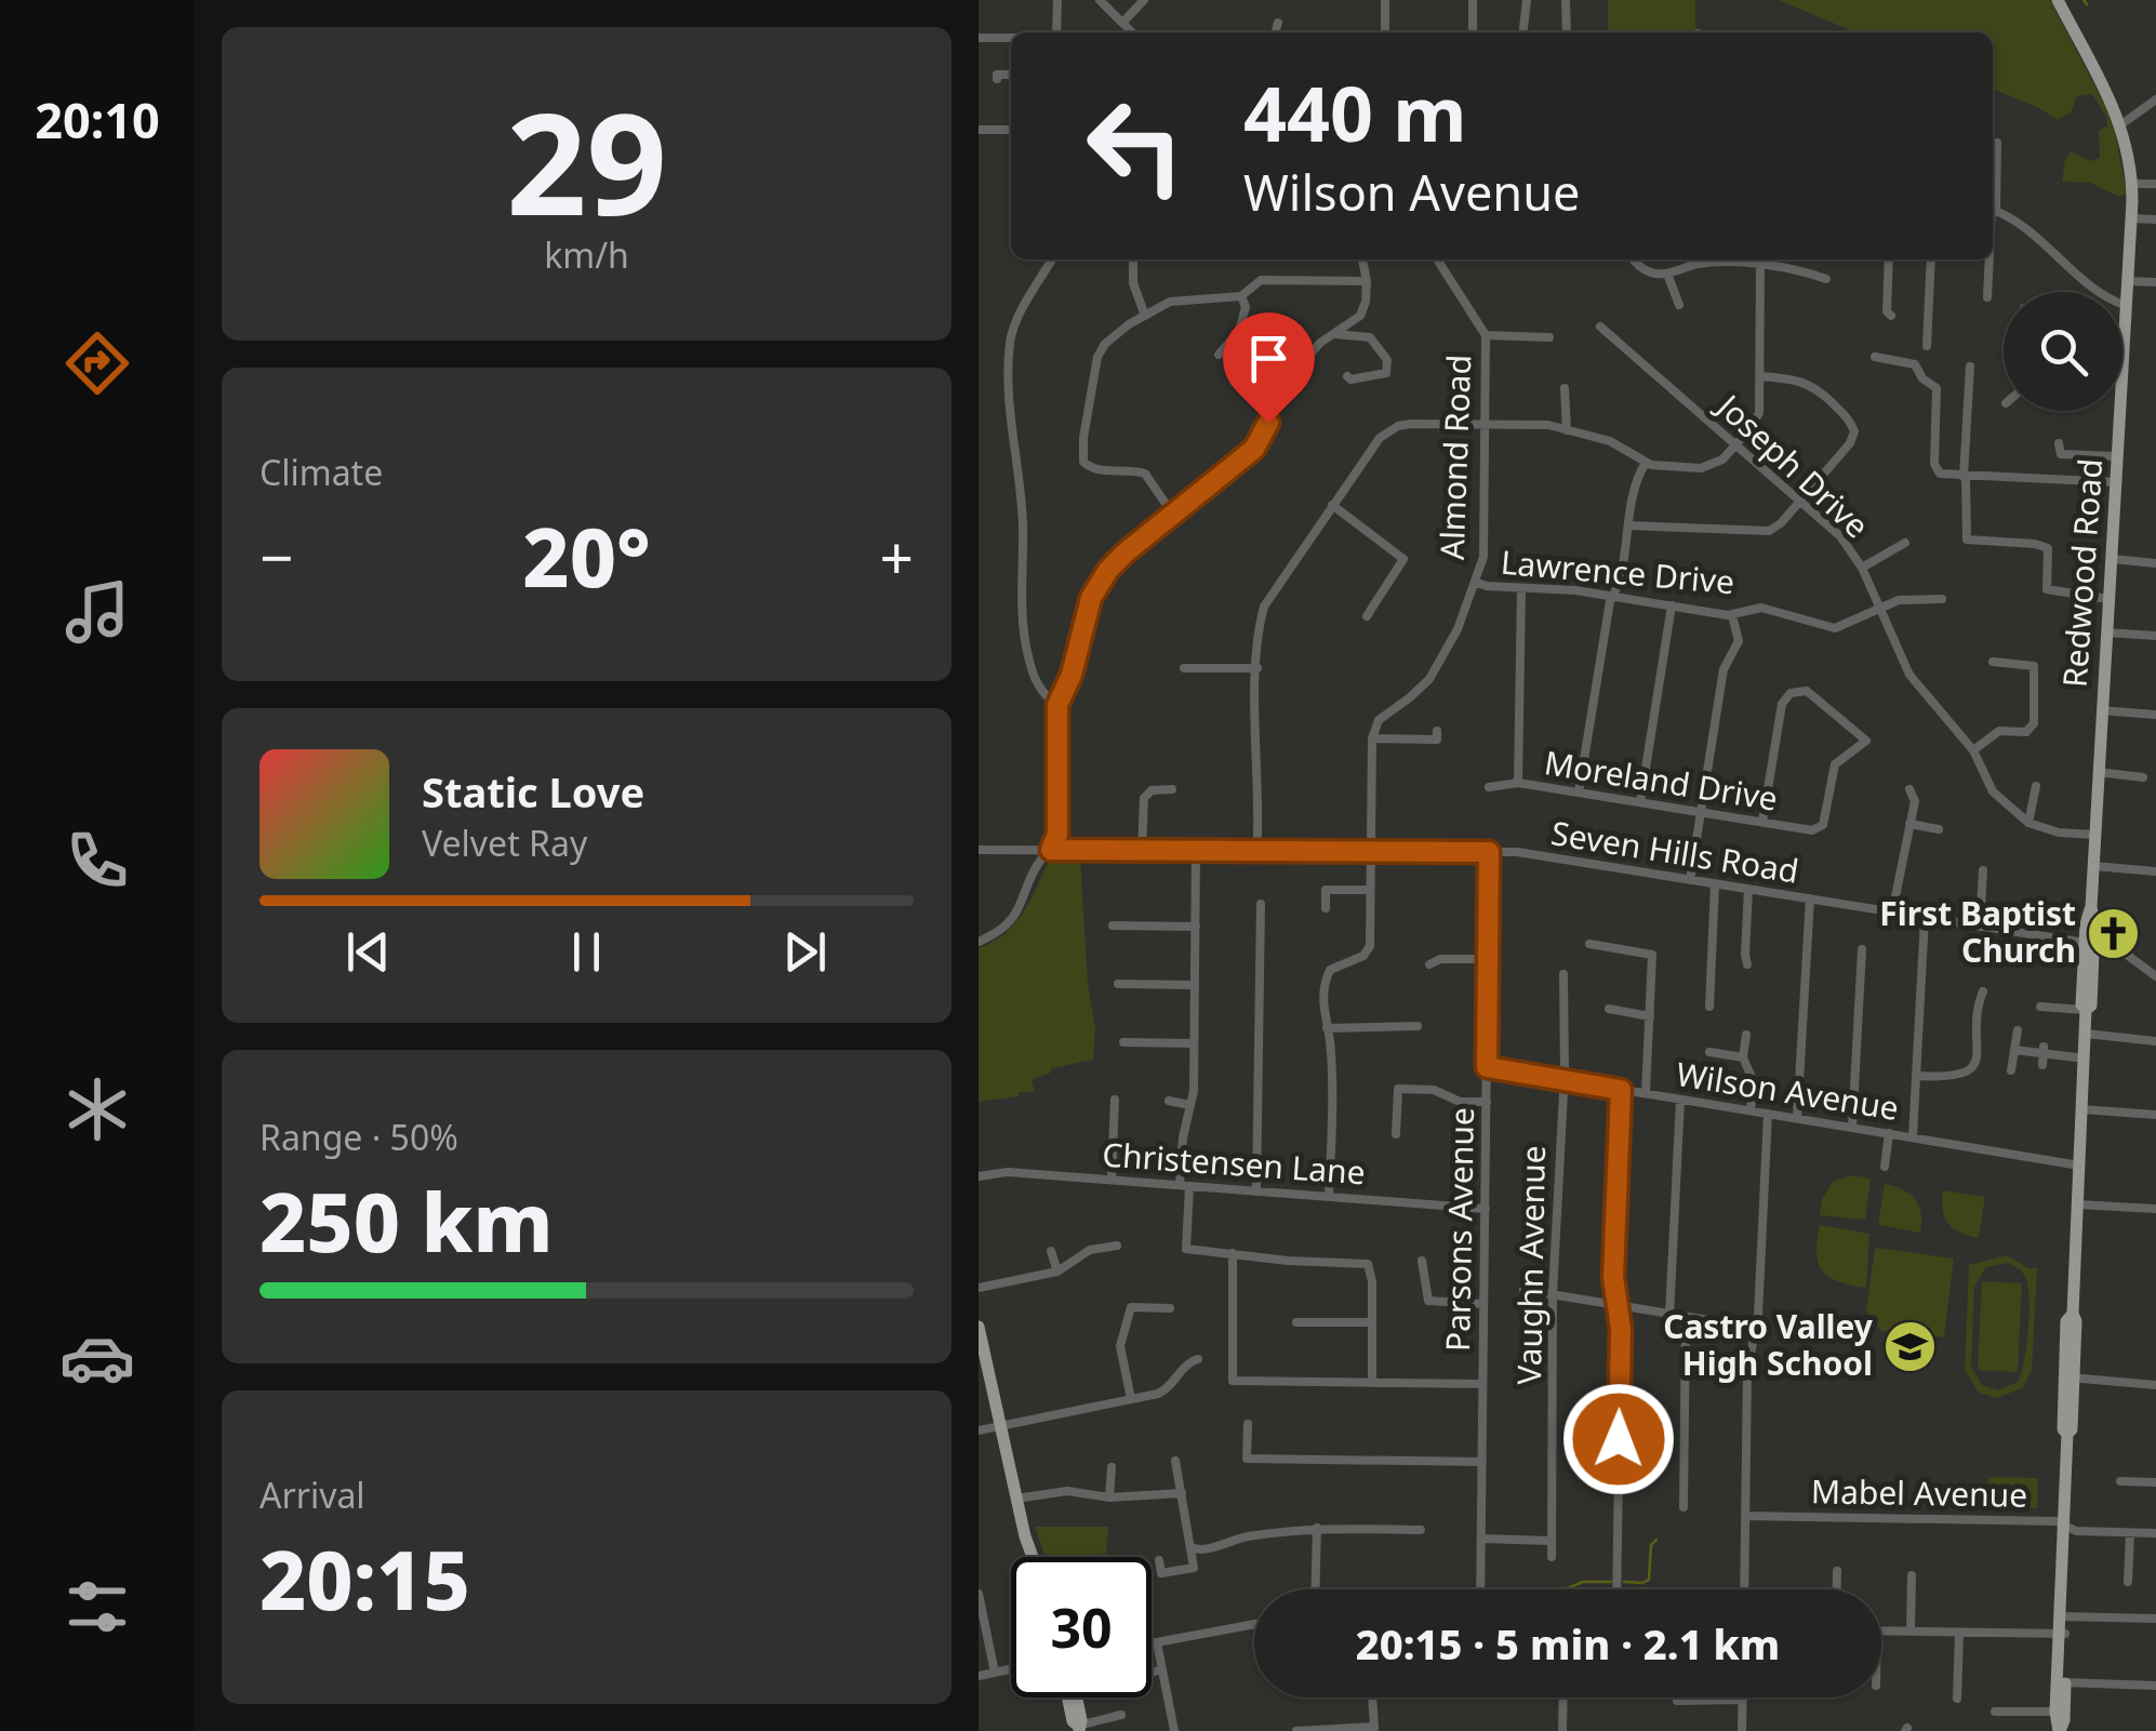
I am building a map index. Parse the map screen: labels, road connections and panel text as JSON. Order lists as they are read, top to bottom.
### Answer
{
  "streets": {
    "main road": ["Redwood Road"],
    "street": [
      "Almond Road",
      "Joseph Drive",
      "Lawrence Drive",
      "Moreland Drive",
      "Seven Hills Road",
      "Wilson Avenue",
      "Christensen Lane",
      "Parsons Avenue",
      "Vaughn Avenue",
      "Mabel Avenue"
    ]
  },
  "crossings": [
    ["Almond Road", "Lawrence Drive"],
    ["Joseph Drive", "Lawrence Drive"],
    ["Redwood Road", "Seven Hills Road"],
    ["Redwood Road", "Wilson Avenue"],
    ["Redwood Road", "Mabel Avenue"],
    ["Seven Hills Road", "Parsons Avenue"],
    ["Wilson Avenue", "Parsons Avenue"],
    ["Wilson Avenue", "Vaughn Avenue"],
    ["Christensen Lane", "Parsons Avenue"]
  ],
  "places": {
    "church": ["First Baptist Church"],
    "school or university": ["Castro Valley High School"]
  },
  "page": {
    "tabs": "20:10",
    "tile": [
      ["29", "km/h"],
      "Climate",
      ["Range · 50%", "250 km"],
      ["Arrival", "20:15"]
    ],
    "turn": ["440 m", "Wilson Avenue"],
    "heat": ["−", "20°", "+"],
    "song": ["Static Love", "Velvet Ray"],
    "limit": "30",
    "trip": "20:15 · 5 min · 2.1 km"
  }
}
